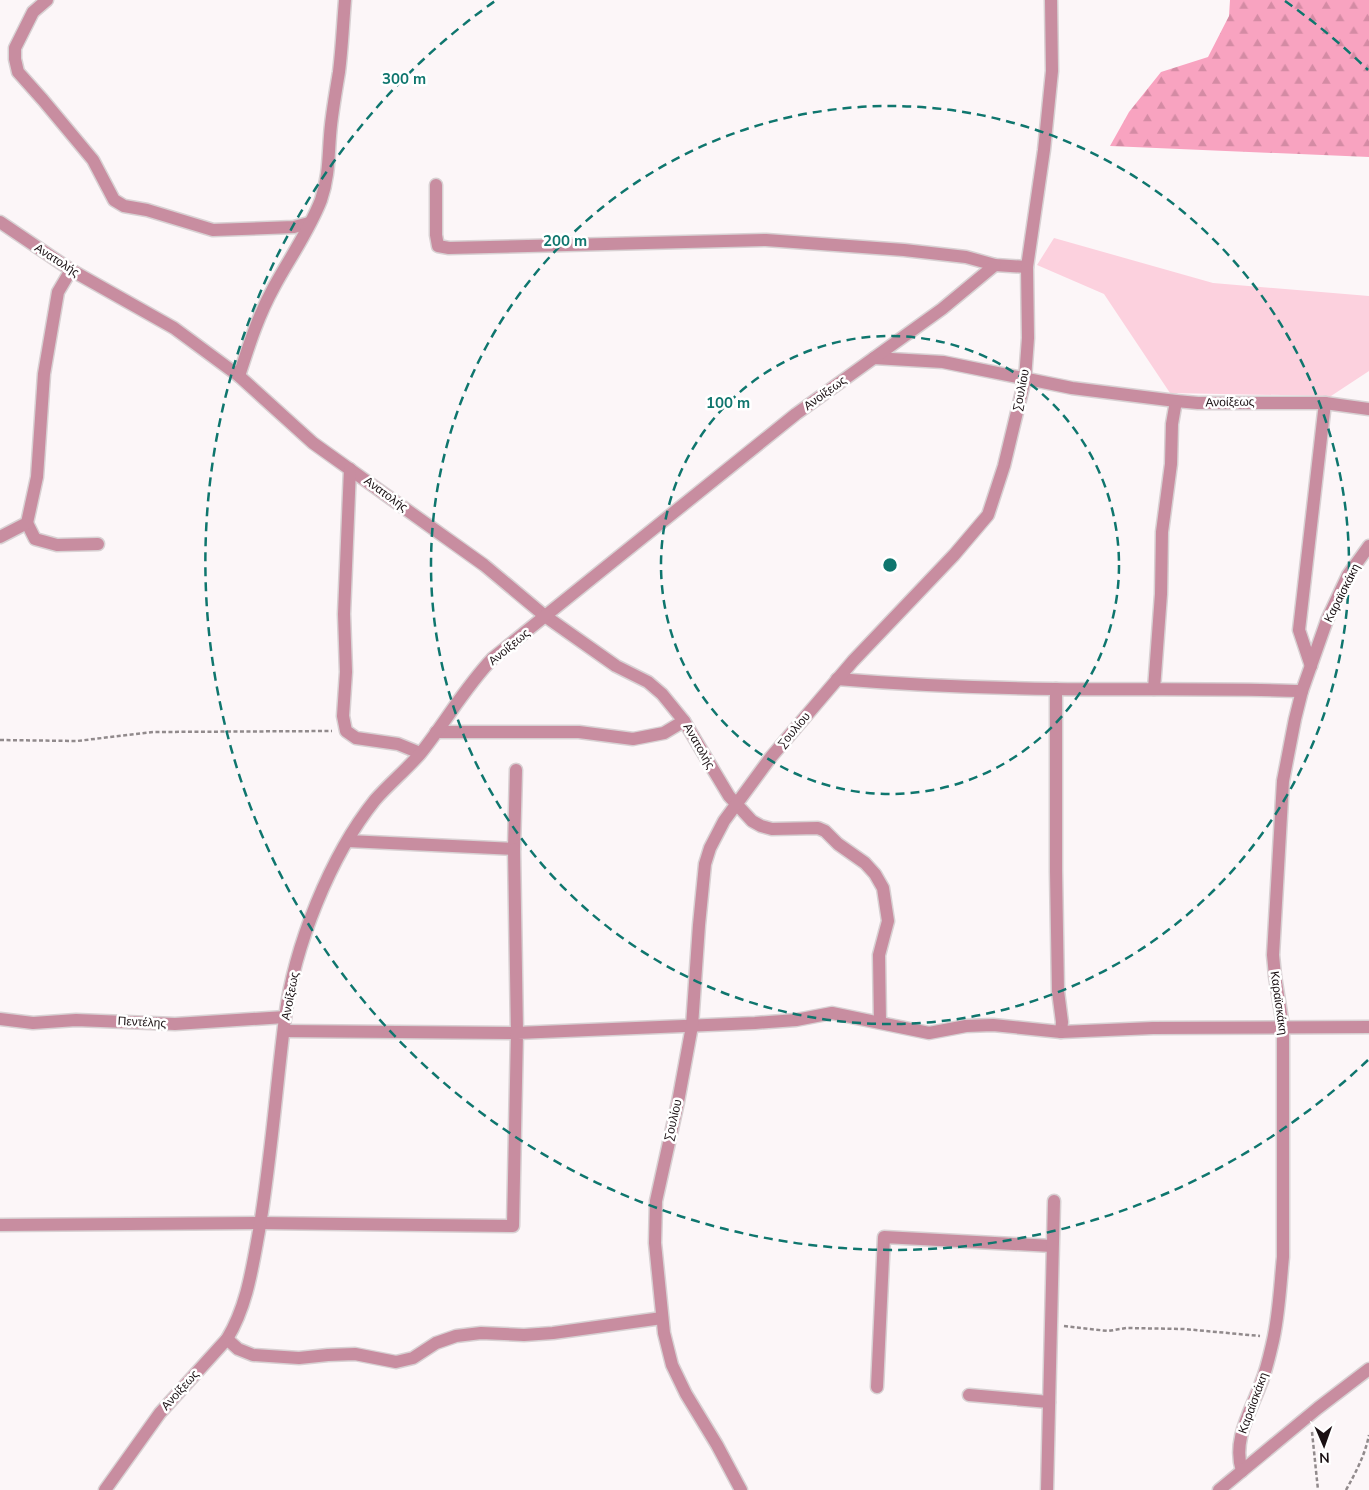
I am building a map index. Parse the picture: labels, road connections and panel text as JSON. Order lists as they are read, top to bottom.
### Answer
{
  "streets": {
    "street": [
      "Ανατολής",
      "Σουλίου",
      "Ανοίξεως",
      "Καραϊσκάκη",
      "Πεντέλης"
    ]
  },
  "crossings": [
    ["Ανατολής", "Σουλίου"],
    ["Ανατολής", "Ανοίξεως"],
    ["Σουλίου", "Ανοίξεως"],
    ["Ανοίξεως", "Πεντέλης"]
  ],
  "north": "bottom",
  "rings": ["300 m", "200 m", "100 m"]
}
